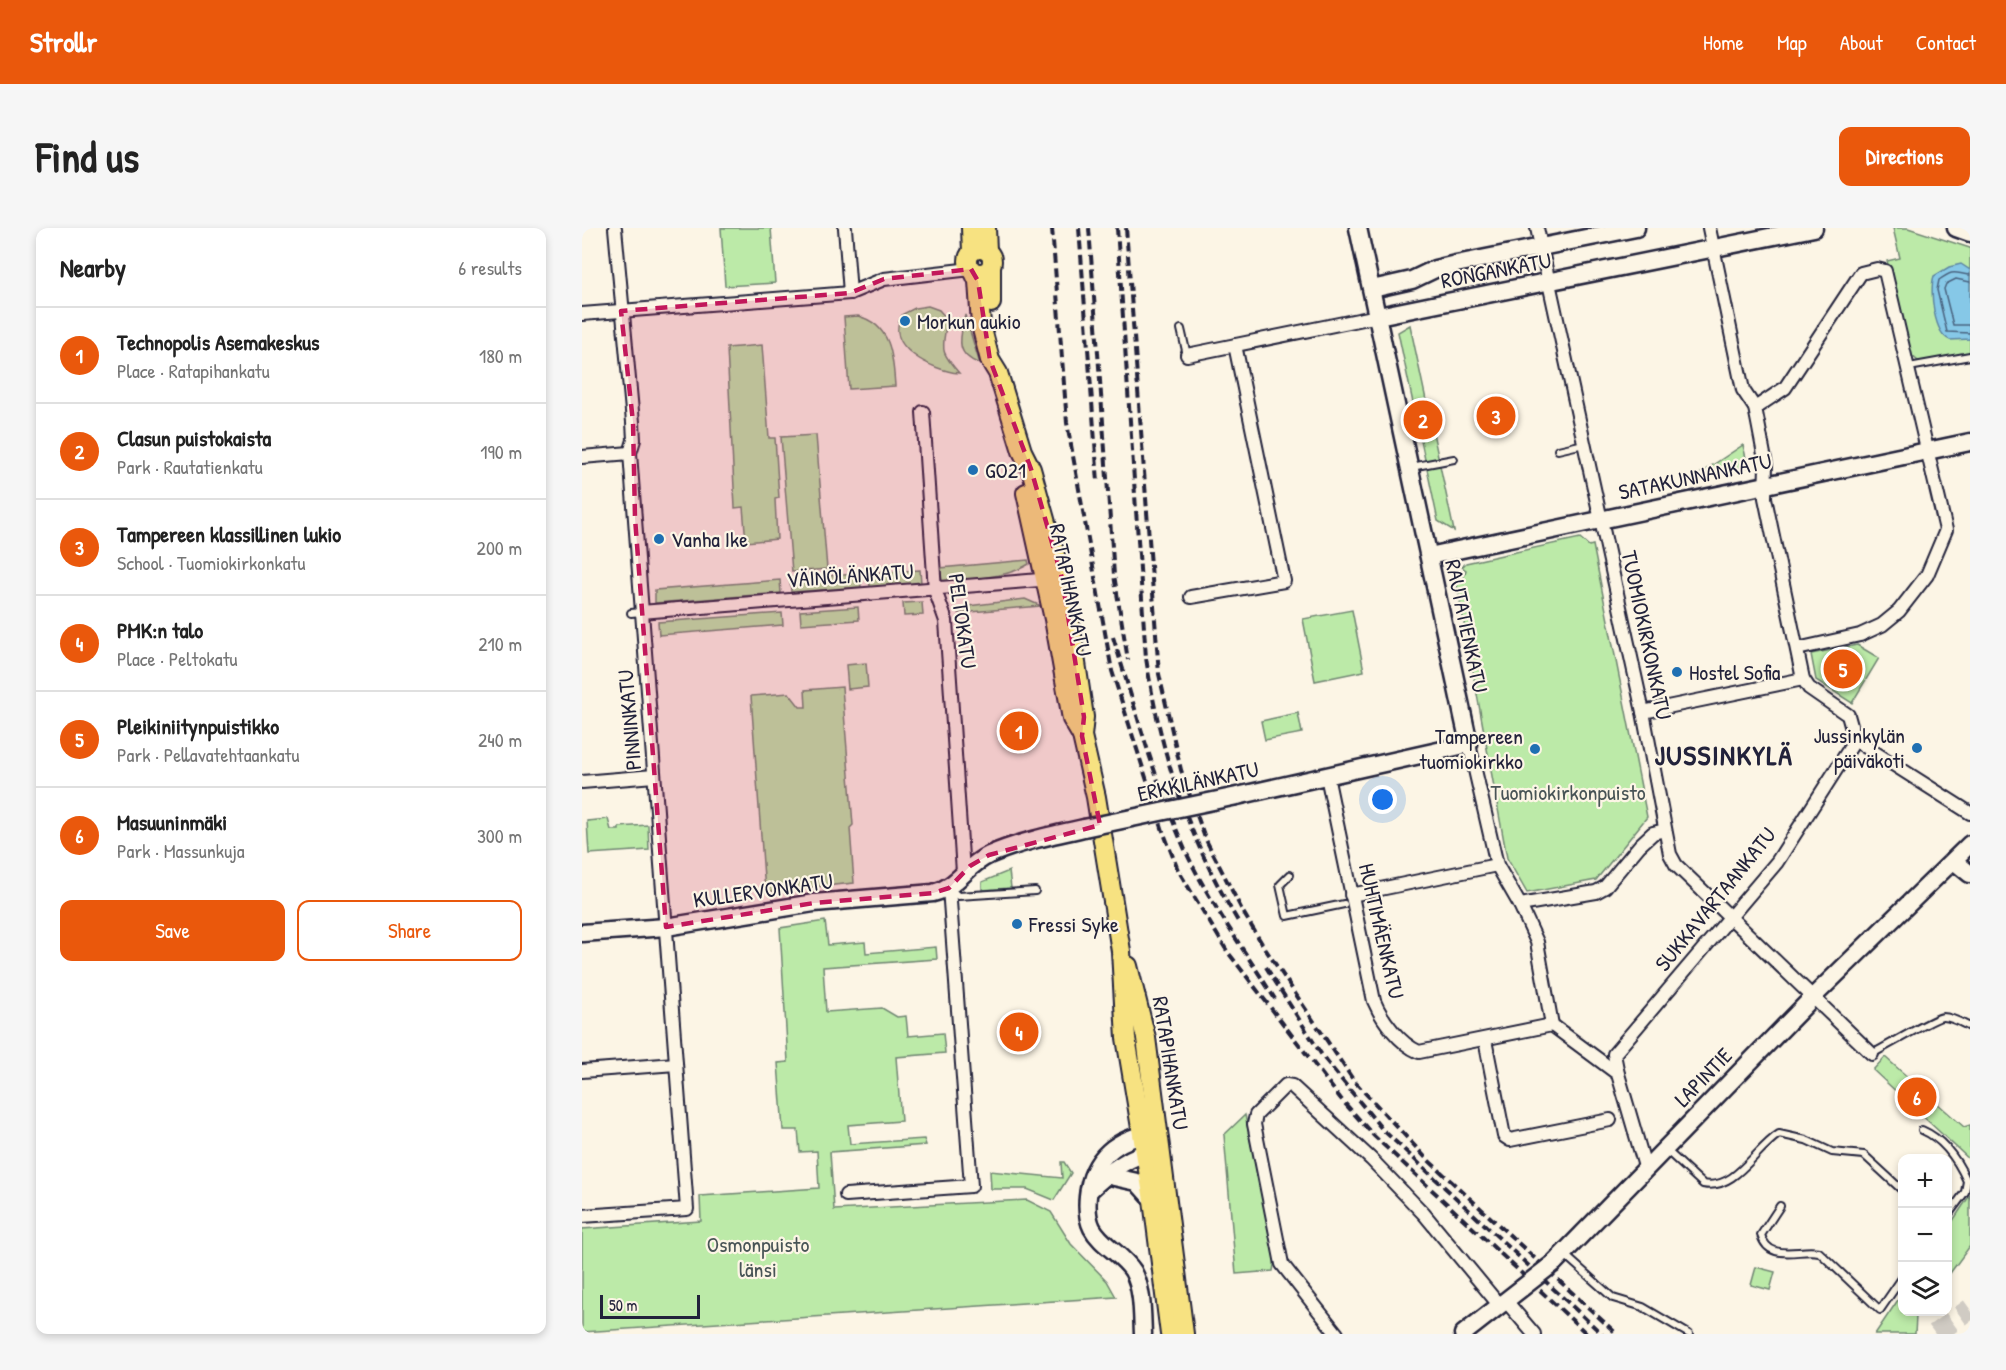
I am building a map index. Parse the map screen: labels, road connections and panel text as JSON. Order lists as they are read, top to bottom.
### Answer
{
  "streets": {
    "main road": [
      "RONGANKATU",
      "SATAKUNNANKATU",
      "RATAPIHANKATU",
      "RAUTATIENKATU",
      "ERKKILÄNKATU",
      "KULLERVONKATU",
      "LAPINTIE"
    ],
    "street": [
      "VÄINÖLÄNKATU",
      "PELTOKATU",
      "TUOMIOKIRKONKATU",
      "PINNINKATU",
      "SUKKAVARTAANKATU",
      "HUHTIMÄENKATU"
    ]
  },
  "crossings": [
    ["RONGANKATU", "RAUTATIENKATU"],
    ["RONGANKATU", "TUOMIOKIRKONKATU"],
    ["SATAKUNNANKATU", "RAUTATIENKATU"],
    ["SATAKUNNANKATU", "TUOMIOKIRKONKATU"],
    ["VÄINÖLÄNKATU", "RATAPIHANKATU"],
    ["VÄINÖLÄNKATU", "PELTOKATU"],
    ["VÄINÖLÄNKATU", "PINNINKATU"],
    ["PELTOKATU", "ERKKILÄNKATU"],
    ["RAUTATIENKATU", "ERKKILÄNKATU"],
    ["RAUTATIENKATU", "HUHTIMÄENKATU"],
    ["TUOMIOKIRKONKATU", "SUKKAVARTAANKATU"],
    ["TUOMIOKIRKONKATU", "LAPINTIE"],
    ["PINNINKATU", "KULLERVONKATU"],
    ["ERKKILÄNKATU", "KULLERVONKATU"],
    ["ERKKILÄNKATU", "HUHTIMÄENKATU"]
  ],
  "districts": ["JUSSINKYLÄ"],
  "parks": ["Tuomiokirkonpuisto", "Osmonpuisto länsi"],
  "places": [
    "Morkun aukio",
    "GO21",
    "Vanha Ike",
    "Hostel Sofia",
    "Jussinkylän päiväkoti",
    "Tampereen tuomiokirkko",
    "Fressi Syke"
  ],
  "scale_bar": "50 m",
  "page": {
    "header": "Strollr",
    "nav": [
      "Home",
      "Map",
      "About",
      "Contact"
    ],
    "buttons": [
      "Directions",
      ["Save", "Share"]
    ],
    "title": "Find us",
    "heading": ["Nearby", "6 results"],
    "list": [
      {
        "mark": "1",
        "name": "Technopolis Asemakeskus",
        "note": "Place · Ratapihankatu",
        "value": "180 m"
      },
      {
        "mark": "2",
        "name": "Clasun puistokaista",
        "note": "Park · Rautatienkatu",
        "value": "190 m"
      },
      {
        "mark": "3",
        "name": "Tampereen klassillinen lukio",
        "note": "School · Tuomiokirkonkatu",
        "value": "200 m"
      },
      {
        "mark": "4",
        "name": "PMK:n talo",
        "note": "Place · Peltokatu",
        "value": "210 m"
      },
      {
        "mark": "5",
        "name": "Pleikiniitynpuistikko",
        "note": "Park · Pellavatehtaankatu",
        "value": "240 m"
      },
      {
        "mark": "6",
        "name": "Masuuninmäki",
        "note": "Park · Massunkuja",
        "value": "300 m"
      }
    ],
    "pins": [
      "3",
      "2",
      "5",
      "1",
      "4",
      "6"
    ],
    "map_buttons": ["+", "−"],
    "scale": "50 m"
  }
}
